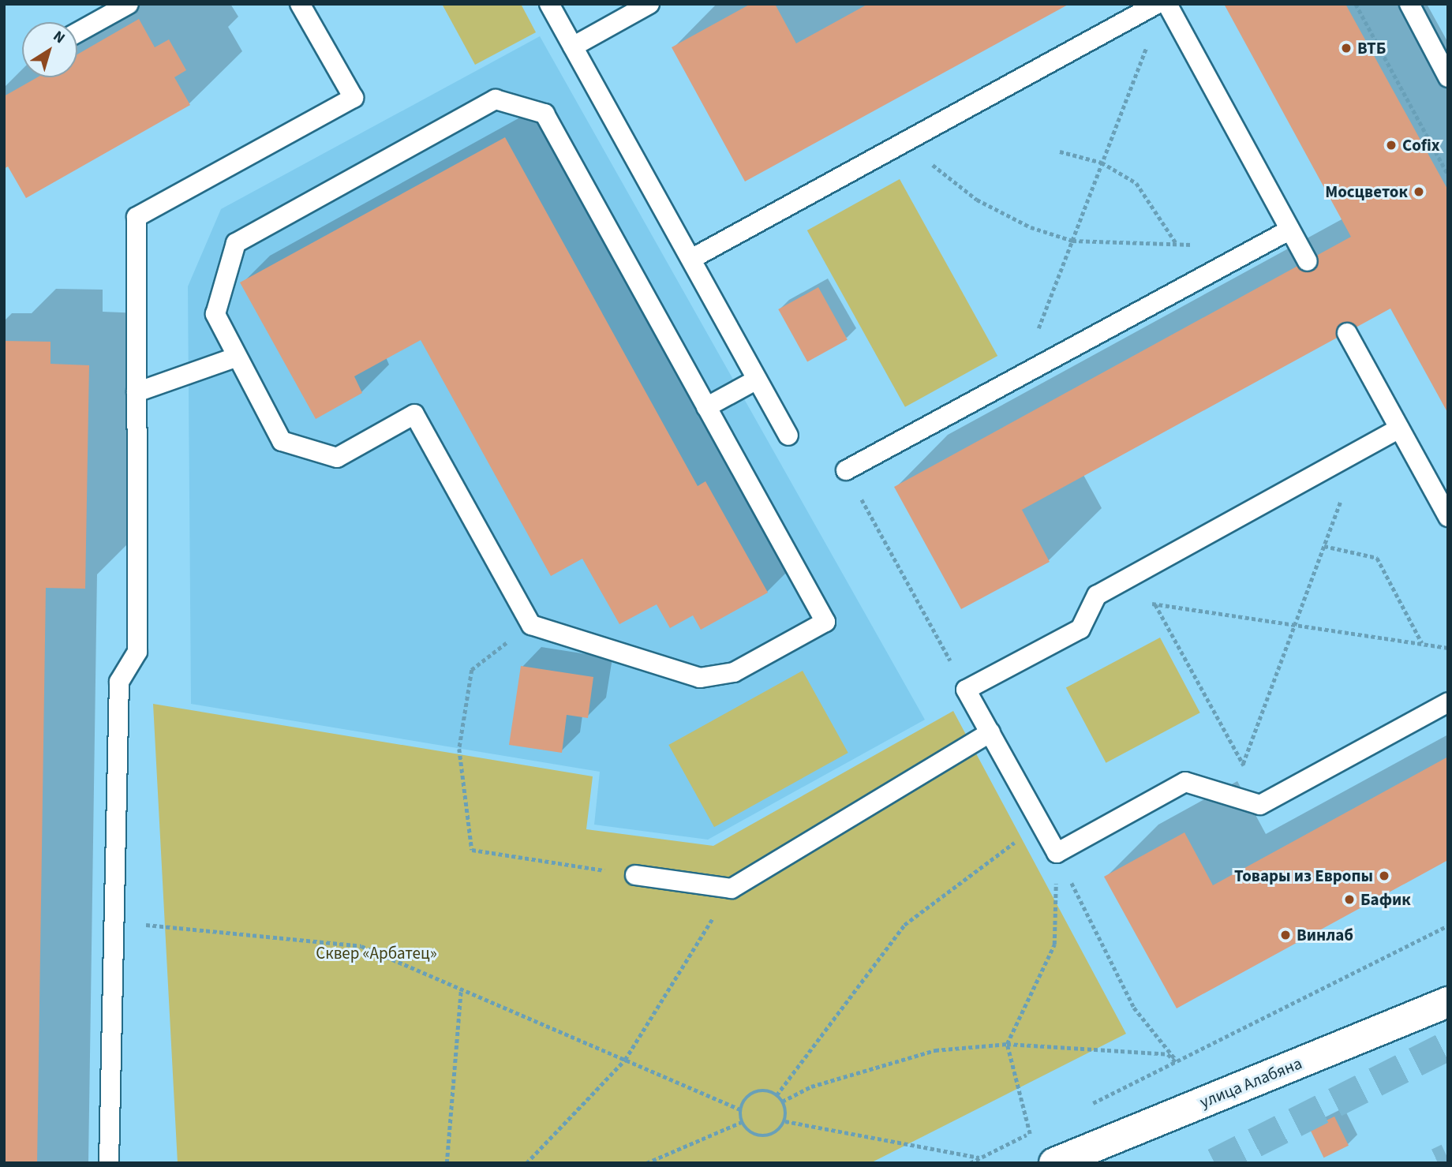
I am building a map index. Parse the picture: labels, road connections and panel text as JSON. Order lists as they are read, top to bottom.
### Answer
{
  "streets": {
    "main road": ["улица Алабяна"]
  },
  "parks": ["Сквер «Арбатец»"],
  "places": [
    "ВТБ",
    "Cofix",
    "Мосцветок",
    "Товары из Европы",
    "Бафик",
    "Винлаб"
  ],
  "north": "top right"
}
